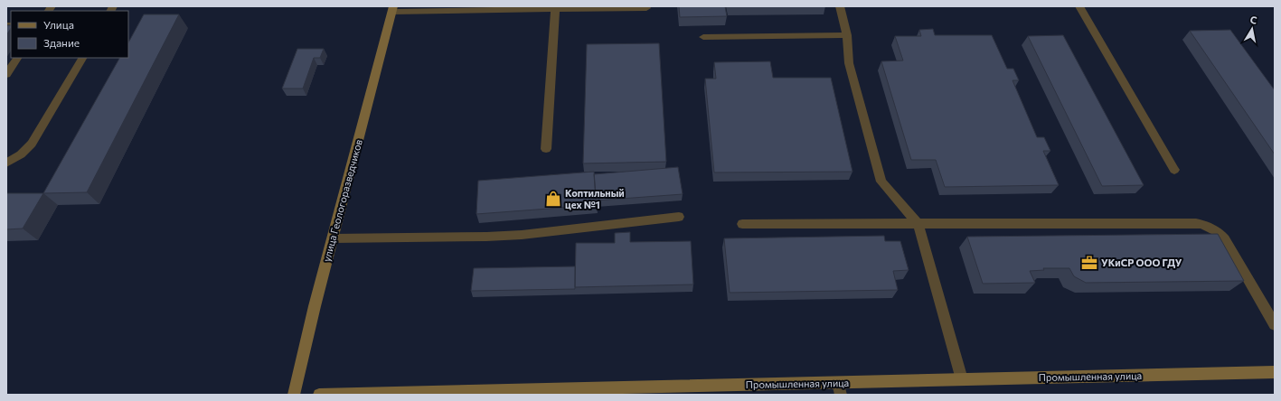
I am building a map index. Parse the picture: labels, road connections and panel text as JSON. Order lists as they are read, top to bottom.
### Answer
{
  "streets": {
    "main road": ["улица Геологоразведчиков", "Промышленная улица"]
  },
  "places": {
    "shop": ["Коптильный цех №1"],
    "office": ["УКиСР ООО ГДУ"]
  },
  "legend": ["Улица", "Здание"],
  "north": "top"
}
